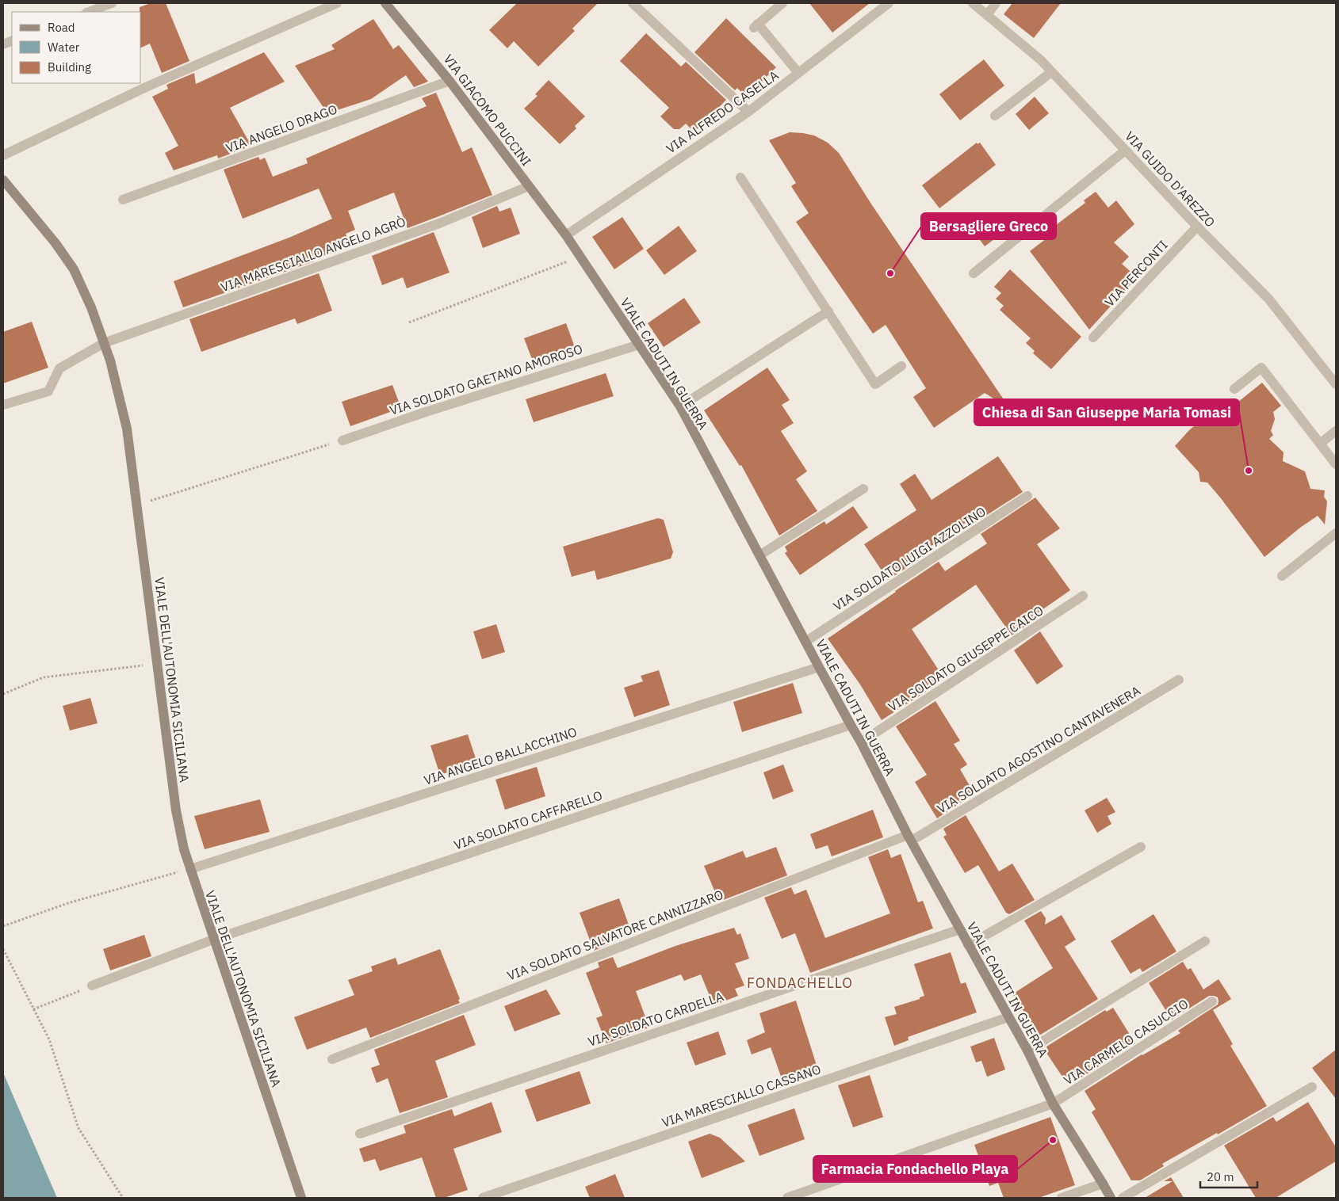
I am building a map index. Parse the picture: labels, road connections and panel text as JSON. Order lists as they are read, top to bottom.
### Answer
{
  "streets": {
    "street": [
      "VIA GIACOMO PUCCINI",
      "VIA ALFREDO CASELLA",
      "VIA ANGELO DRAGO",
      "VIA GUIDO D'AREZZO",
      "VIA MARESCIALLO ANGELO AGRÒ",
      "VIA PERCONTI",
      "VIALE CADUTI IN GUERRA",
      "VIA SOLDATO GAETANO AMOROSO",
      "VIA SOLDATO LUIGI AZZOLINO",
      "VIA SOLDATO GIUSEPPE CAICO",
      "VIALE DELL'AUTONOMIA SICILIANA",
      "VIA SOLDATO AGOSTINO CANTAVENERA",
      "VIA ANGELO BALLACCHINO",
      "VIA SOLDATO CAFFARELLO",
      "VIA SOLDATO SALVATORE CANNIZZARO",
      "VIA SOLDATO CARDELLA",
      "VIA CARMELO CASUCCIO",
      "VIA MARESCIALLO CASSANO"
    ]
  },
  "crossings": [
    ["VIA GIACOMO PUCCINI", "VIA ALFREDO CASELLA"],
    ["VIA GIACOMO PUCCINI", "VIA ANGELO DRAGO"],
    ["VIA GIACOMO PUCCINI", "VIA MARESCIALLO ANGELO AGRÒ"],
    ["VIA GIACOMO PUCCINI", "VIALE CADUTI IN GUERRA"],
    ["VIA ALFREDO CASELLA", "VIALE CADUTI IN GUERRA"],
    ["VIA GUIDO D'AREZZO", "VIA PERCONTI"],
    ["VIA MARESCIALLO ANGELO AGRÒ", "VIALE DELL'AUTONOMIA SICILIANA"],
    ["VIALE CADUTI IN GUERRA", "VIA SOLDATO GAETANO AMOROSO"],
    ["VIALE CADUTI IN GUERRA", "VIA SOLDATO LUIGI AZZOLINO"],
    ["VIALE CADUTI IN GUERRA", "VIA SOLDATO GIUSEPPE CAICO"],
    ["VIALE CADUTI IN GUERRA", "VIA SOLDATO AGOSTINO CANTAVENERA"],
    ["VIALE CADUTI IN GUERRA", "VIA ANGELO BALLACCHINO"],
    ["VIALE CADUTI IN GUERRA", "VIA SOLDATO CAFFARELLO"],
    ["VIALE CADUTI IN GUERRA", "VIA SOLDATO SALVATORE CANNIZZARO"],
    ["VIALE CADUTI IN GUERRA", "VIA SOLDATO CARDELLA"],
    ["VIALE CADUTI IN GUERRA", "VIA CARMELO CASUCCIO"],
    ["VIALE CADUTI IN GUERRA", "VIA MARESCIALLO CASSANO"],
    ["VIALE DELL'AUTONOMIA SICILIANA", "VIA ANGELO BALLACCHINO"],
    ["VIALE DELL'AUTONOMIA SICILIANA", "VIA SOLDATO CAFFARELLO"],
    ["VIA SOLDATO AGOSTINO CANTAVENERA", "VIA SOLDATO SALVATORE CANNIZZARO"]
  ],
  "districts": ["FONDACHELLO"],
  "places": ["Bersagliere Greco", "Chiesa di San Giuseppe Maria Tomasi", "Farmacia Fondachello Playa"],
  "legend": ["Road", "Water", "Building"],
  "scale_bar": "20 m"
}
